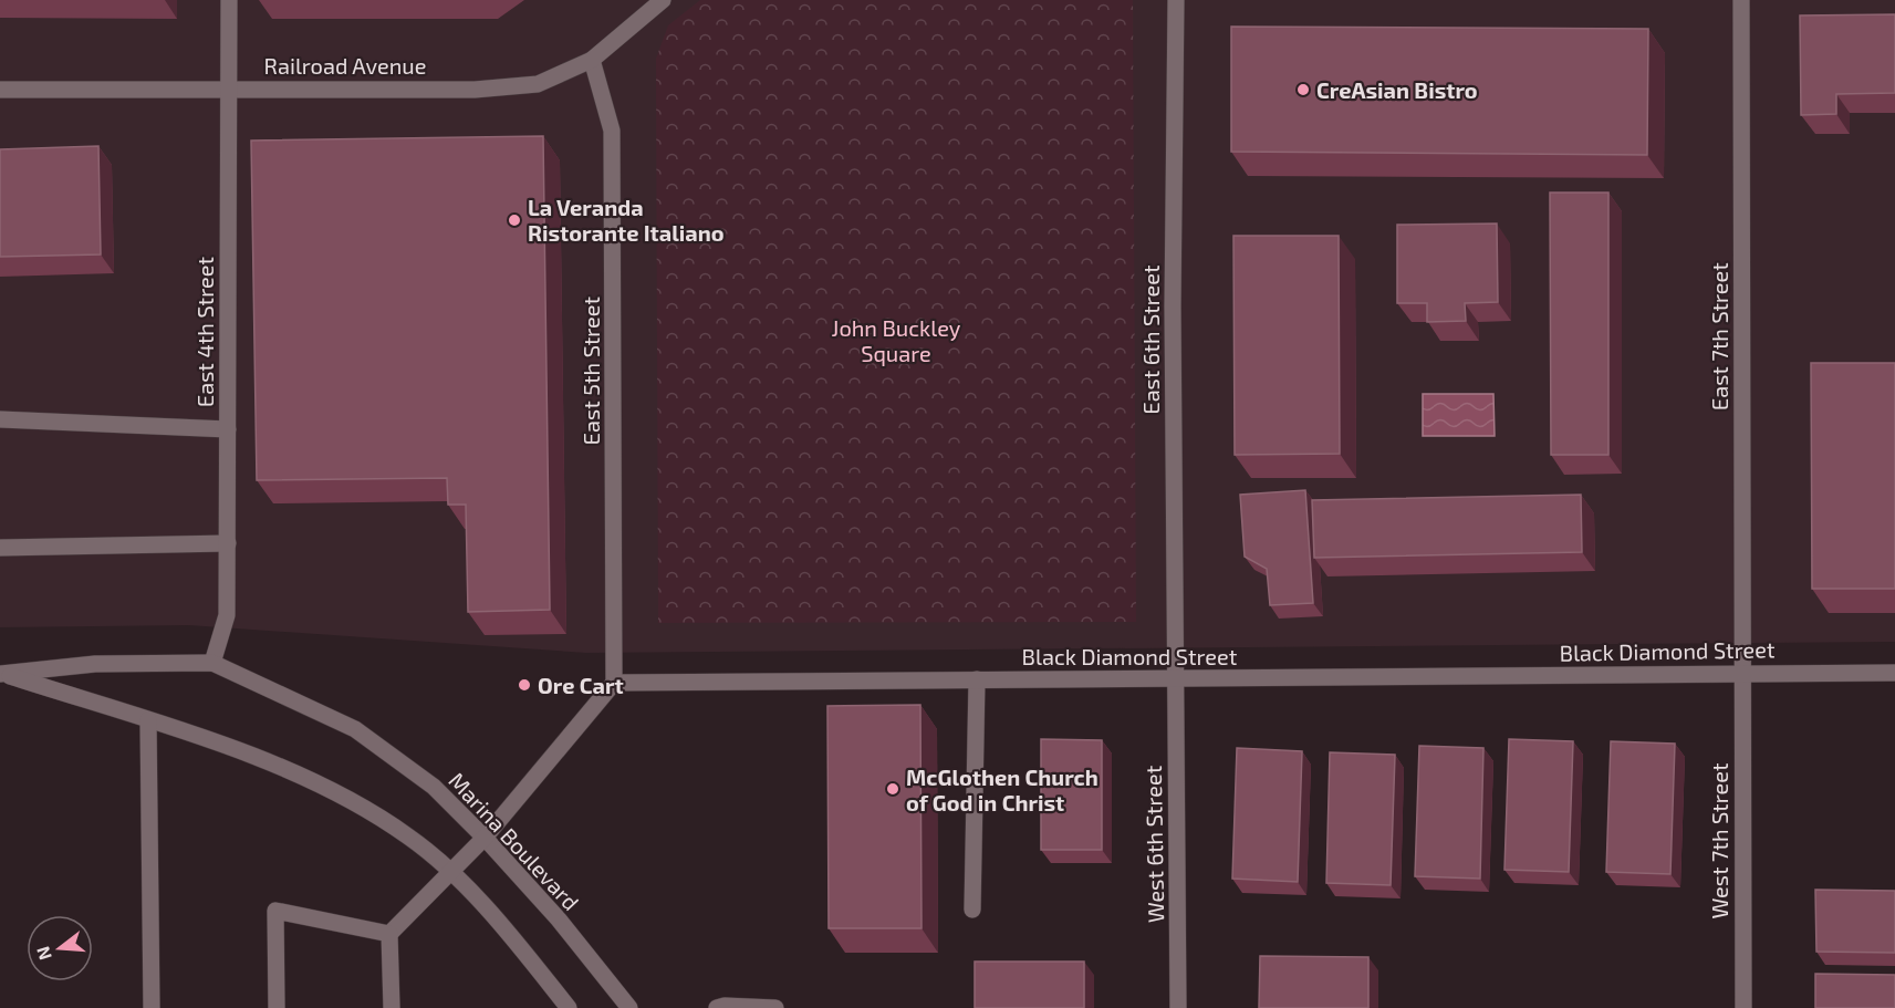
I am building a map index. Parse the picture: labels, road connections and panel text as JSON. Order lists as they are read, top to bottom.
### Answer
{
  "streets": {
    "street": [
      "Railroad Avenue",
      "East 4th Street",
      "East 7th Street",
      "East 6th Street",
      "East 5th Street",
      "Black Diamond Street",
      "Marina Boulevard",
      "West 7th Street",
      "West 6th Street"
    ]
  },
  "crossings": [
    ["Railroad Avenue", "East 4th Street"],
    ["Railroad Avenue", "East 5th Street"],
    ["East 4th Street", "Marina Boulevard"],
    ["East 7th Street", "Black Diamond Street"],
    ["East 7th Street", "West 7th Street"],
    ["East 6th Street", "Black Diamond Street"],
    ["East 6th Street", "West 6th Street"],
    ["East 5th Street", "Black Diamond Street"],
    ["Black Diamond Street", "West 7th Street"],
    ["Black Diamond Street", "West 6th Street"]
  ],
  "parks": ["John Buckley Square"],
  "places": [
    "CreAsian Bistro",
    "La Veranda Ristorante Italiano",
    "Ore Cart",
    "McGlothen Church of God in Christ"
  ],
  "north": "left"
}
